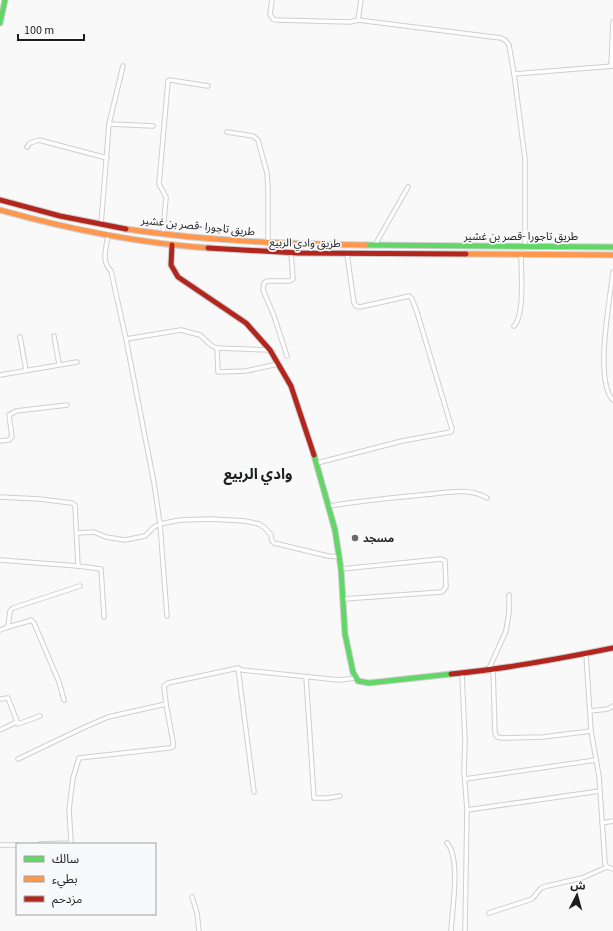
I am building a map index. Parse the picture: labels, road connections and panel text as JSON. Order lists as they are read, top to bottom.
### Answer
{
  "streets": {
    "main road": ["طريق تاجورا -قصر بن غشير", "طريق وادي الربيع"]
  },
  "districts": ["وادي الربيع"],
  "places": ["مسجد"],
  "legend": ["سالك", "بطيء", "مزدحم"],
  "scale_bar": "100 m",
  "north": "top"
}
